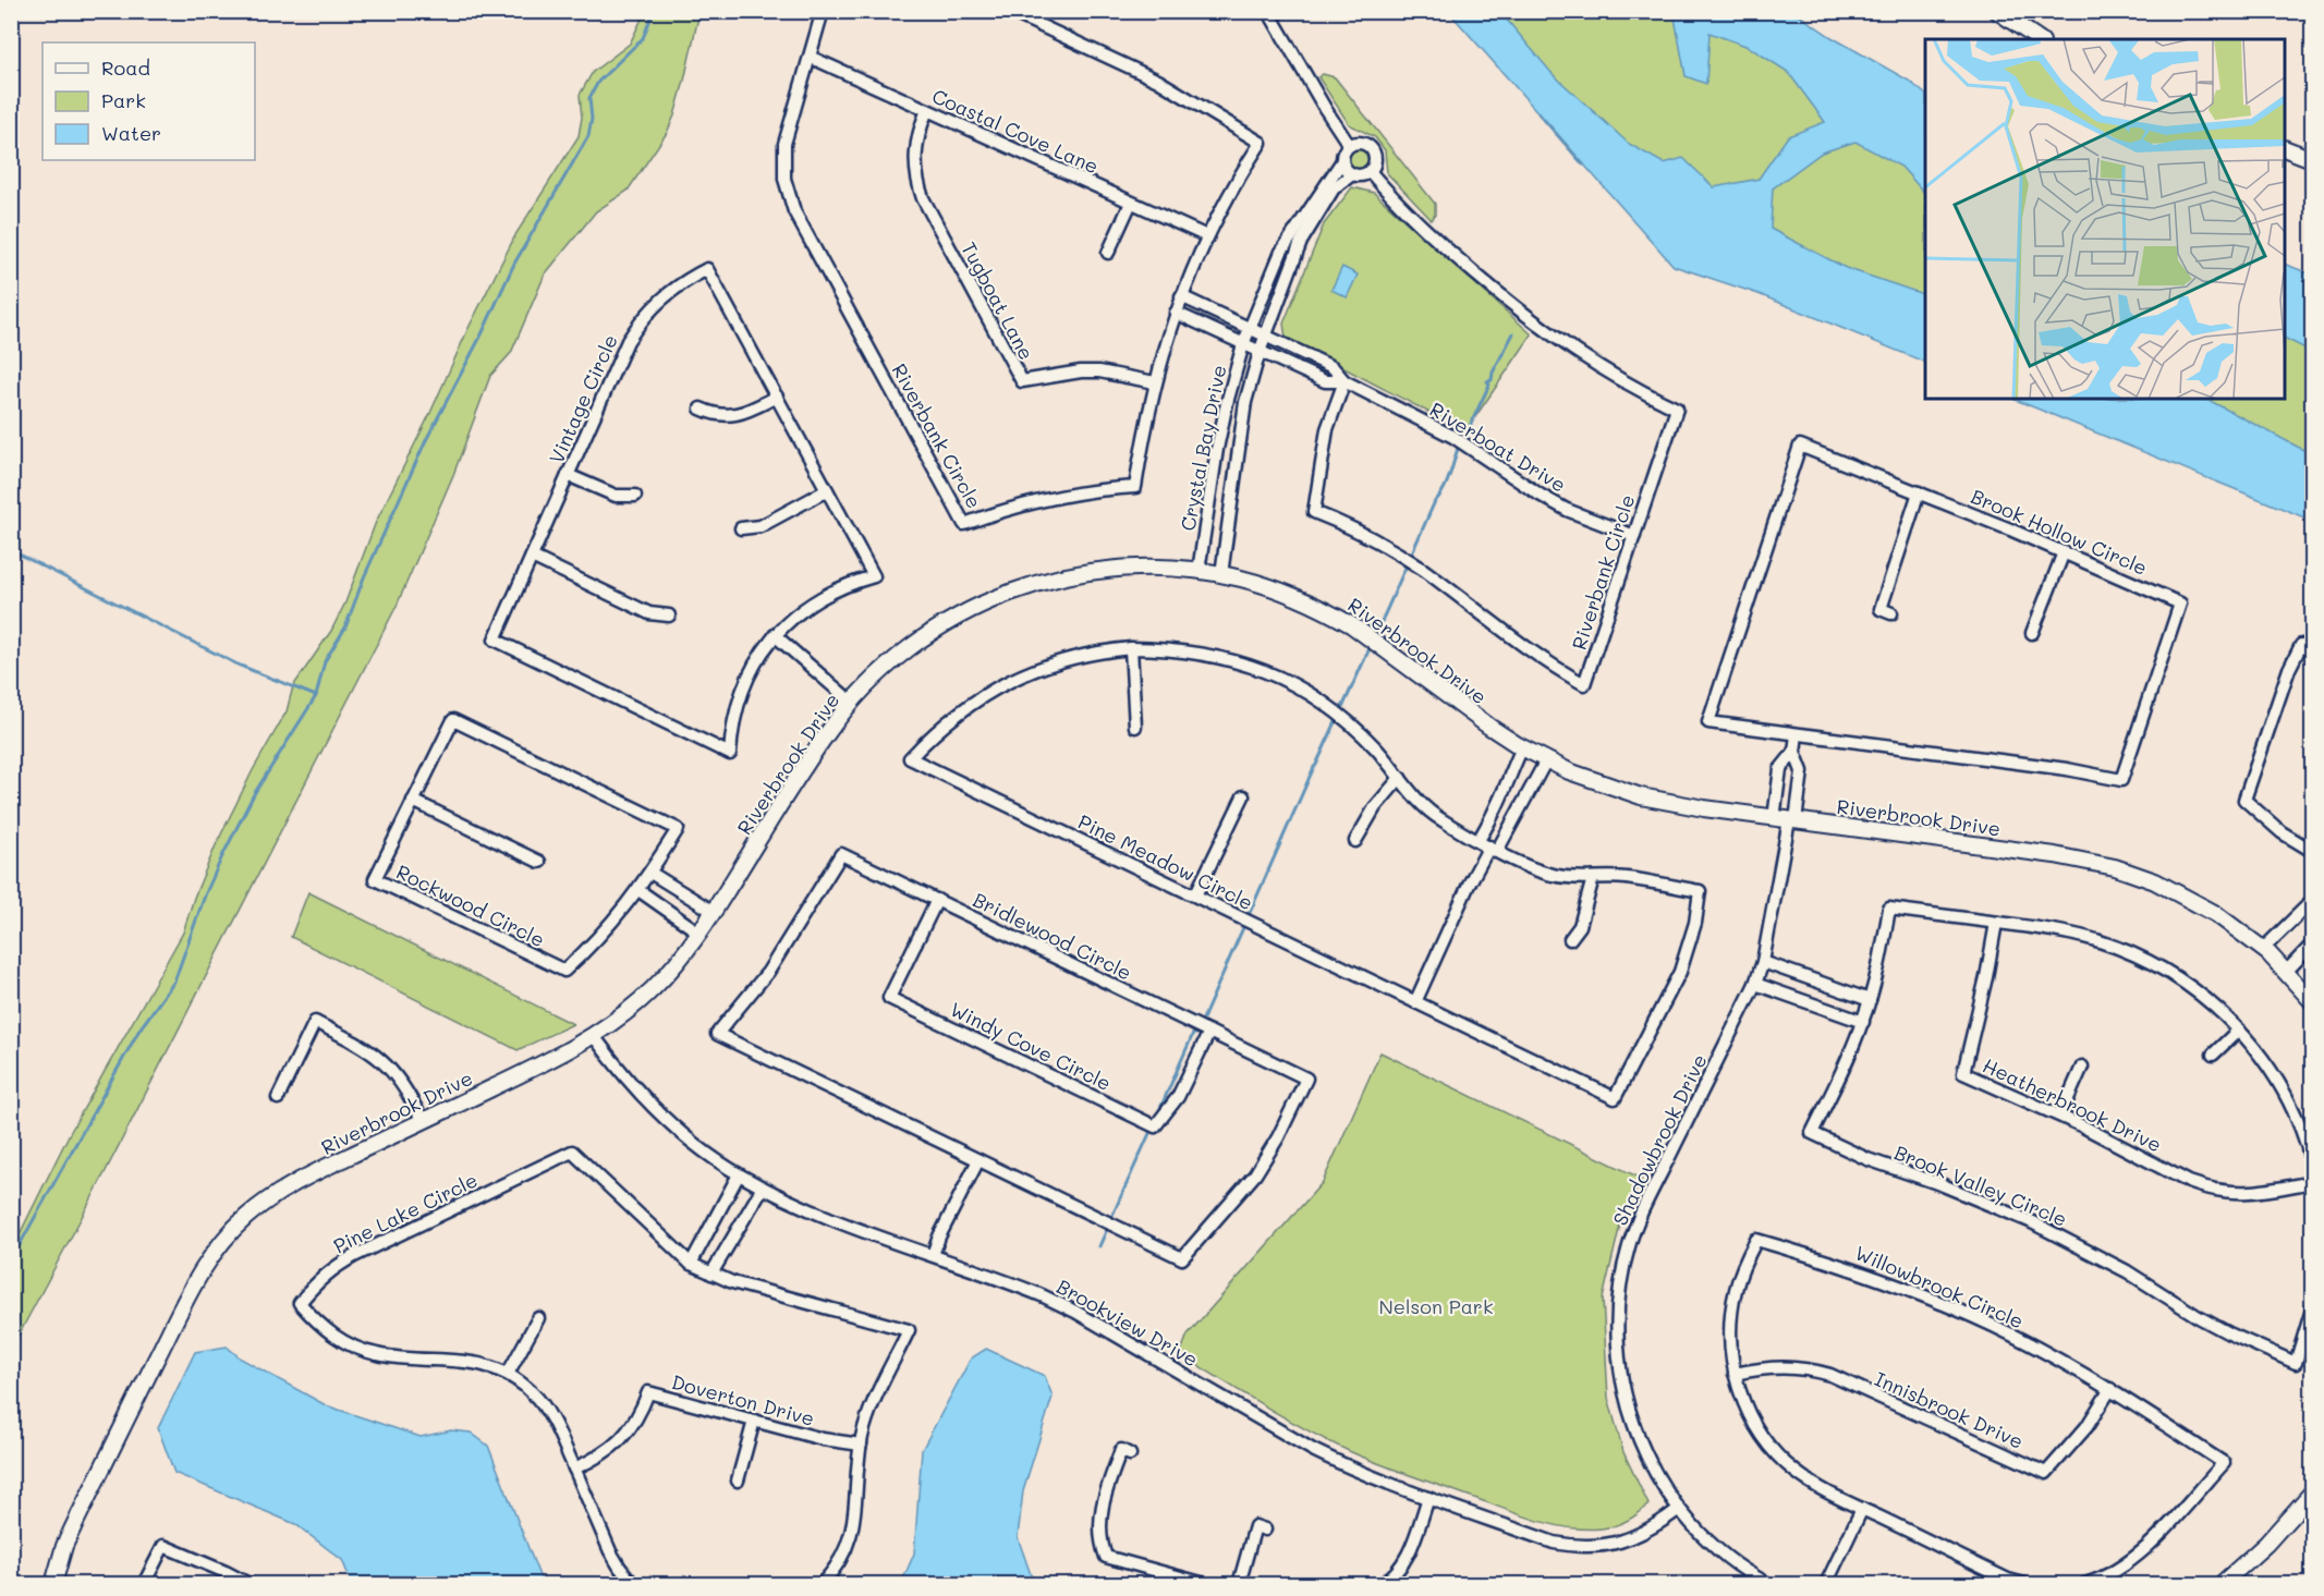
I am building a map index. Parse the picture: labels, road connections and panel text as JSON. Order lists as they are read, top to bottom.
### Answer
{
  "streets": {
    "street": [
      "Coastal Cove Lane",
      "Tugboat Lane",
      "Vintage Circle",
      "Riverbank Circle",
      "Riverboat Drive",
      "Crystal Bay Drive",
      "Brook Hollow Circle",
      "Riverbrook Drive",
      "Pine Meadow Circle",
      "Rockwood Circle",
      "Bridlewood Circle",
      "Windy Cove Circle",
      "Heatherbrook Drive",
      "Shadowbrook Drive",
      "Brook Valley Circle",
      "Pine Lake Circle",
      "Willowbrook Circle",
      "Brookview Drive",
      "Doverton Drive",
      "Innisbrook Drive"
    ]
  },
  "crossings": [
    ["Coastal Cove Lane", "Tugboat Lane"],
    ["Coastal Cove Lane", "Riverbank Circle"],
    ["Tugboat Lane", "Riverbank Circle"],
    ["Riverbank Circle", "Riverboat Drive"],
    ["Riverbank Circle", "Crystal Bay Drive"],
    ["Crystal Bay Drive", "Riverbrook Drive"],
    ["Riverbrook Drive", "Shadowbrook Drive"],
    ["Riverbrook Drive", "Brookview Drive"],
    ["Bridlewood Circle", "Windy Cove Circle"],
    ["Heatherbrook Drive", "Brook Valley Circle"],
    ["Shadowbrook Drive", "Brookview Drive"],
    ["Pine Lake Circle", "Doverton Drive"],
    ["Willowbrook Circle", "Innisbrook Drive"]
  ],
  "parks": ["Nelson Park"],
  "legend": ["Road", "Park", "Water"]
}
